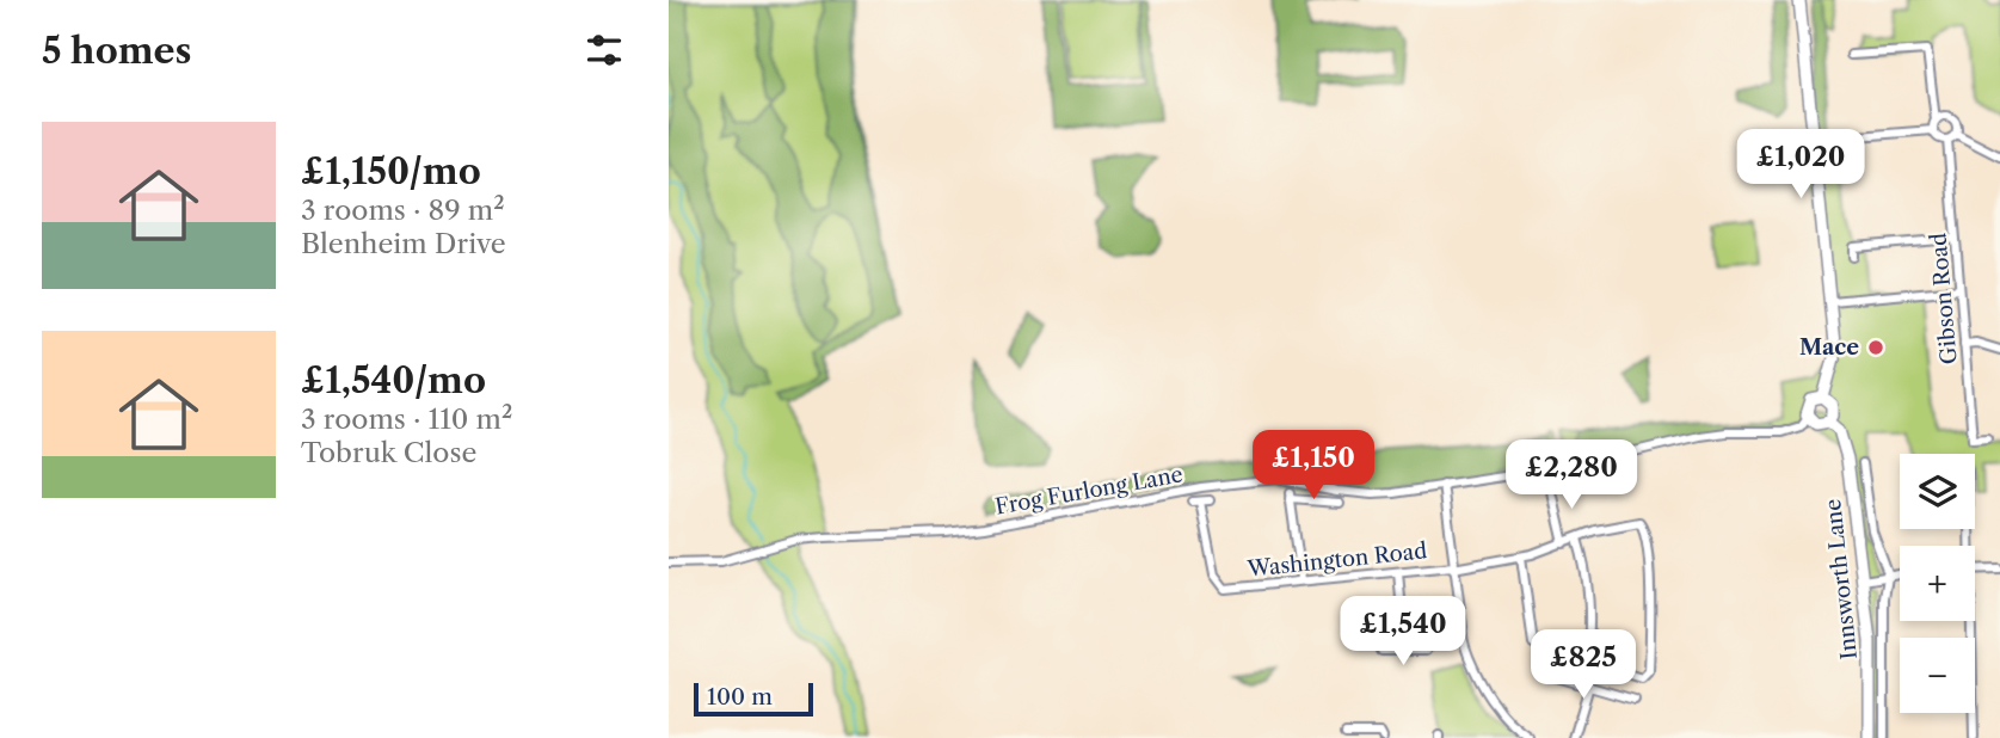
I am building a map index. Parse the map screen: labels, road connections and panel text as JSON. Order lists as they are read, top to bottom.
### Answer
{
  "streets": {
    "street": [
      "Gibson Road",
      "Frog Furlong Lane",
      "Washington Road",
      "Innsworth Lane"
    ]
  },
  "crossings": [
    ["Frog Furlong Lane", "Innsworth Lane"]
  ],
  "places": ["Mace"],
  "scale_bar": "100 m",
  "page": {
    "heading": "5 homes",
    "list": [
      {
        "name": "£1,150/mo",
        "note": "3 rooms · 89 m² · Blenheim Drive"
      },
      {
        "name": "£1,540/mo",
        "note": "3 rooms · 110 m² · Tobruk Close"
      }
    ],
    "price": [
      "£1,020",
      "£1,150",
      "£2,280",
      "£1,540",
      "£825"
    ],
    "map_buttons": ["+", "−"],
    "scale": "100 m"
  }
}
